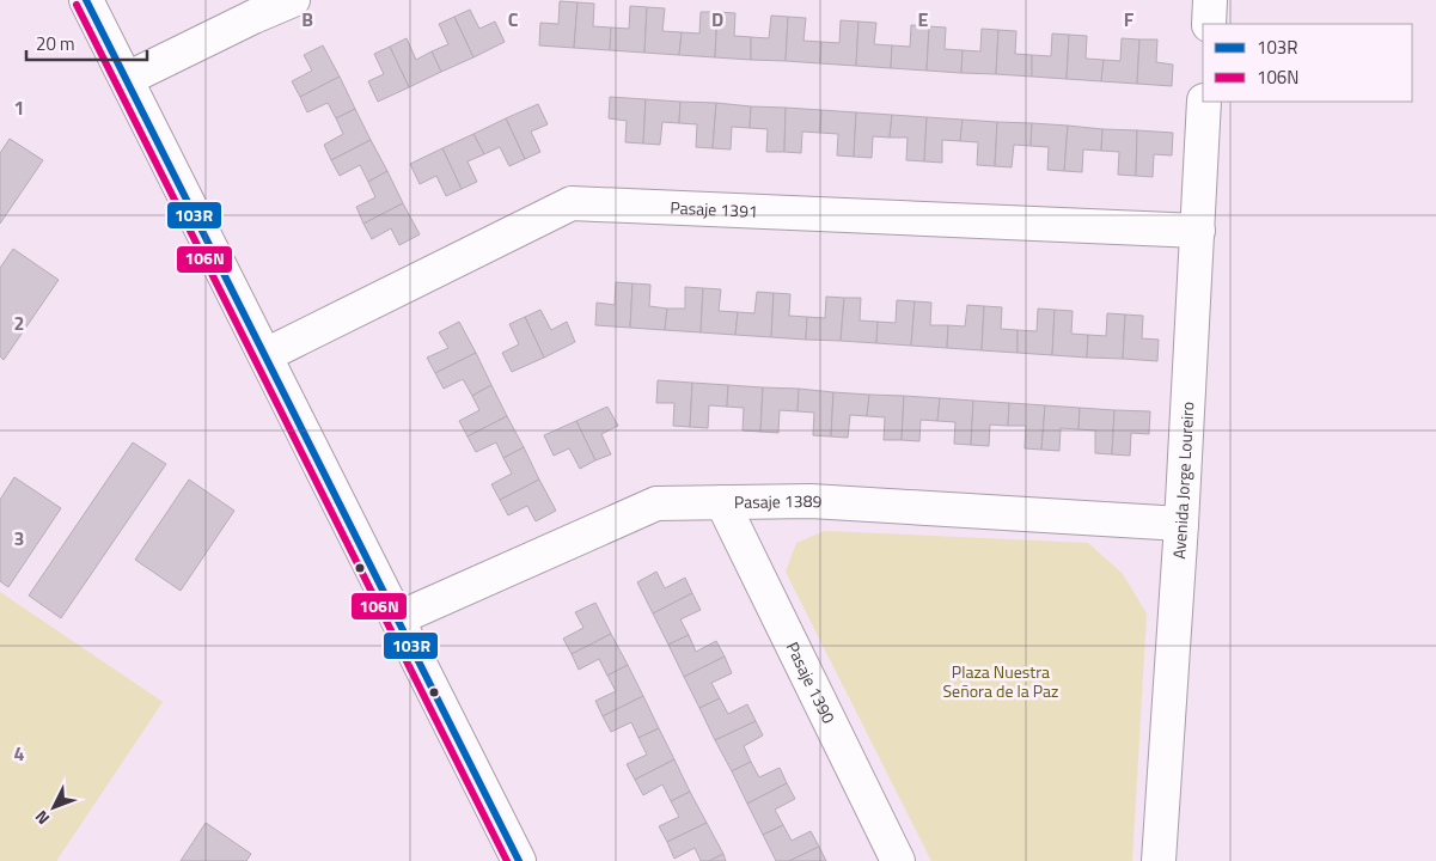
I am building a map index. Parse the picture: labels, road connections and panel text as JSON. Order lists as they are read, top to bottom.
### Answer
{
  "streets": {
    "street": [
      "Pasaje 1391",
      "Avenida Jorge Loureiro",
      "Pasaje 1389",
      "Pasaje 1390"
    ]
  },
  "crossings": [
    ["Pasaje 1391", "Avenida Jorge Loureiro"],
    ["Avenida Jorge Loureiro", "Pasaje 1389"],
    ["Pasaje 1389", "Pasaje 1390"]
  ],
  "parks": ["Plaza Nuestra Señora de la Paz"],
  "lines": ["transit line 103R", "transit line 106N"],
  "legend": ["103R", "106N"],
  "scale_bar": "20 m",
  "north": "bottom left",
  "grid": {
    "columns": [
      "B",
      "C",
      "D",
      "E",
      "F"
    ],
    "rows": [
      "1",
      "2",
      "3",
      "4"
    ]
  }
}
